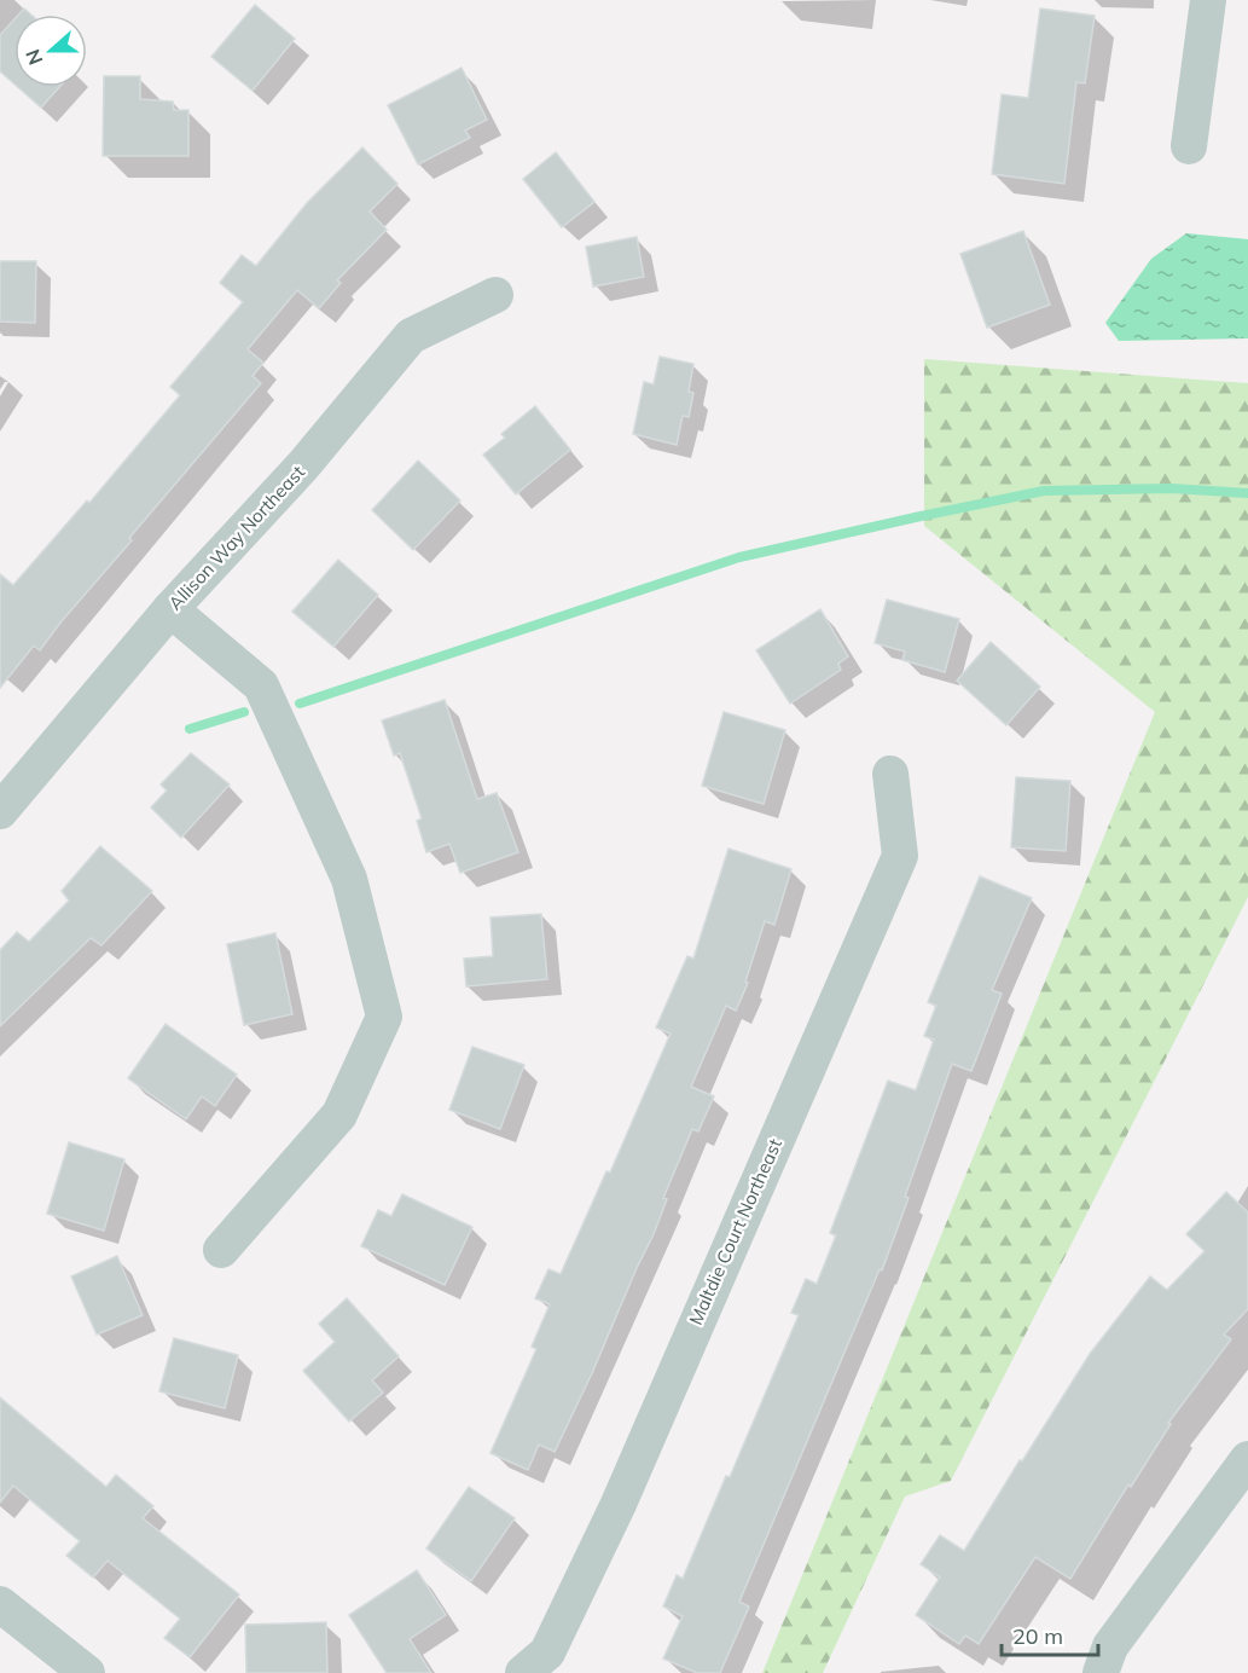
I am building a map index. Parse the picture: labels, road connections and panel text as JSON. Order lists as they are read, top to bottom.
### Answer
{
  "streets": {
    "street": ["Allison Way Northeast", "Maltdie Court Northeast"]
  },
  "scale_bar": "20 m",
  "north": "left"
}
